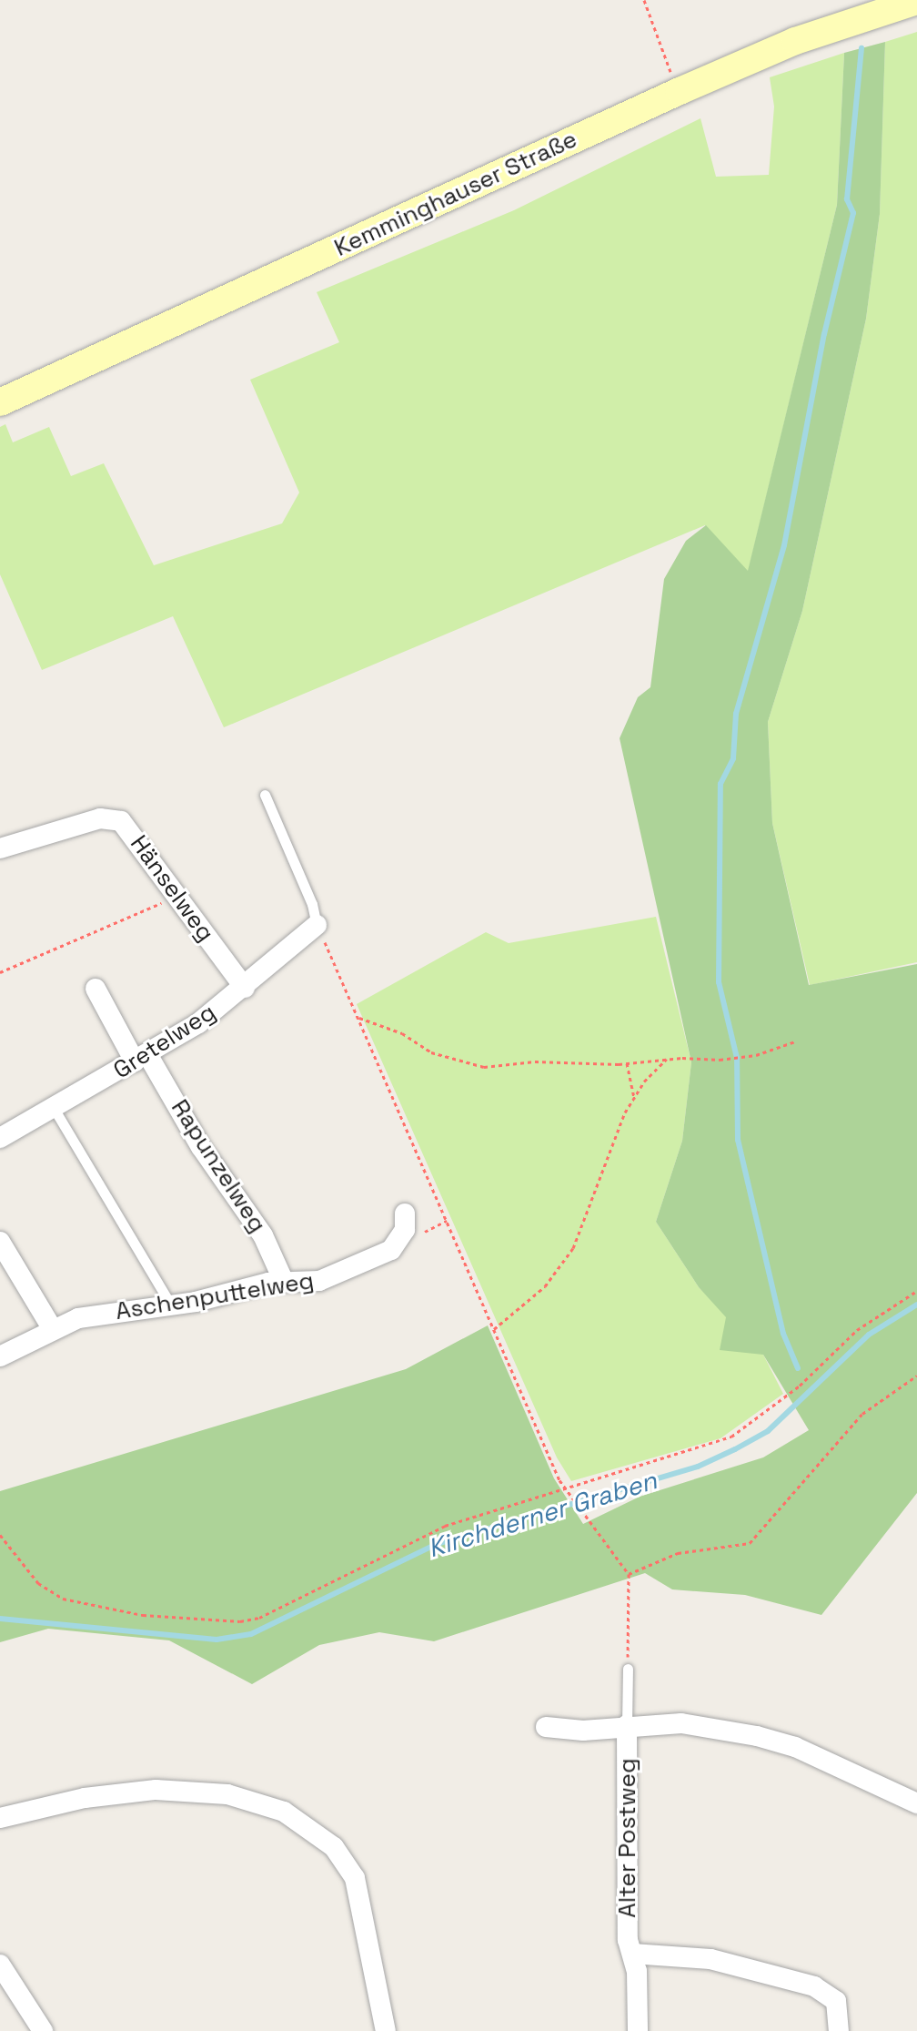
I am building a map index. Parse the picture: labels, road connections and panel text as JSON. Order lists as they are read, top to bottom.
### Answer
{
  "streets": {
    "main road": ["Kemminghauser Straße"],
    "street": [
      "Hänselweg",
      "Gretelweg",
      "Rapunzelweg",
      "Aschenputtelweg",
      "Alter Postweg"
    ]
  },
  "crossings": [
    ["Hänselweg", "Gretelweg"],
    ["Gretelweg", "Rapunzelweg"],
    ["Rapunzelweg", "Aschenputtelweg"]
  ],
  "water": ["Kirchderner Graben"]
}
